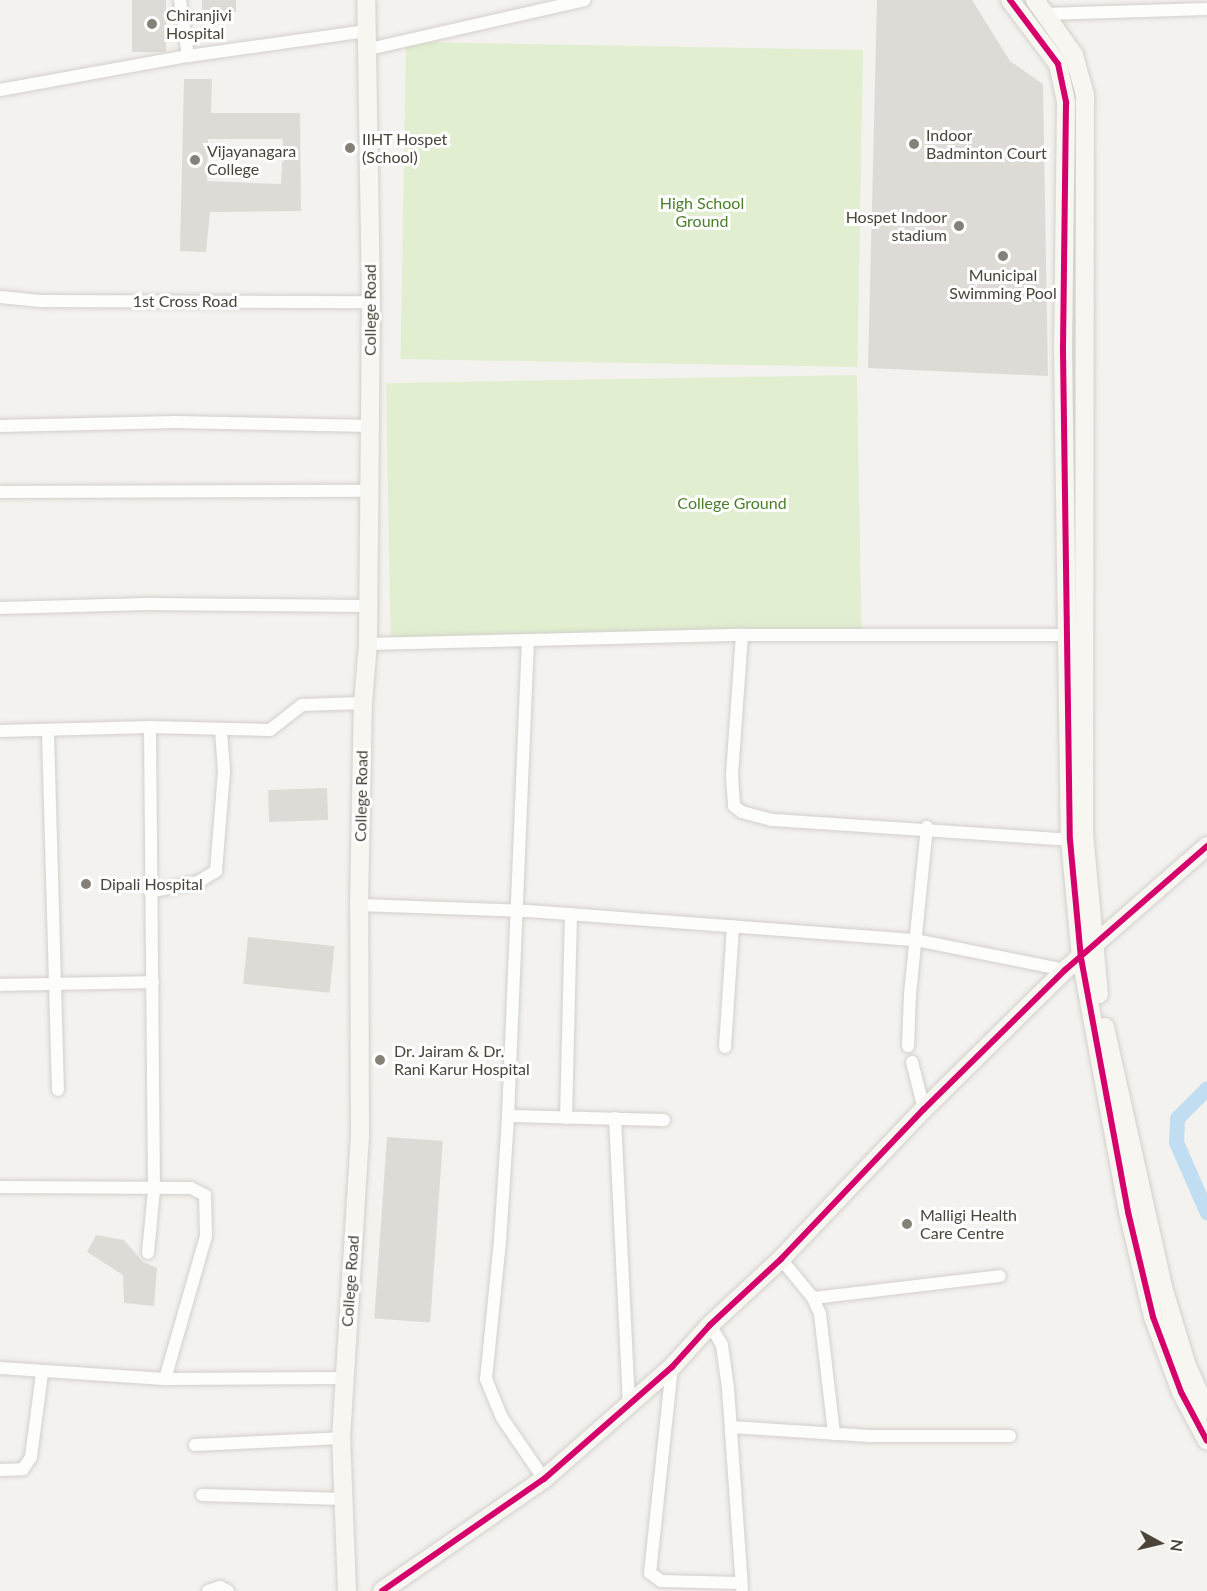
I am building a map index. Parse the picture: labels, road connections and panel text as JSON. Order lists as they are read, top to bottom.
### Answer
{
  "streets": {
    "street": ["1st Cross Road", "College Road"]
  },
  "crossings": [
    ["1st Cross Road", "College Road"]
  ],
  "parks": ["High School Ground", "College Ground"],
  "places": [
    "Chiranjivi Hospital",
    "Indoor Badminton Court",
    "IIHT Hospet (School)",
    "Vijayanagara College",
    "Hospet Indoor stadium",
    "Municipal Swimming Pool",
    "Dipali Hospital",
    "Dr. Jairam & Dr. Rani Karur Hospital",
    "Malligi Health Care Centre"
  ],
  "north": "right"
}
